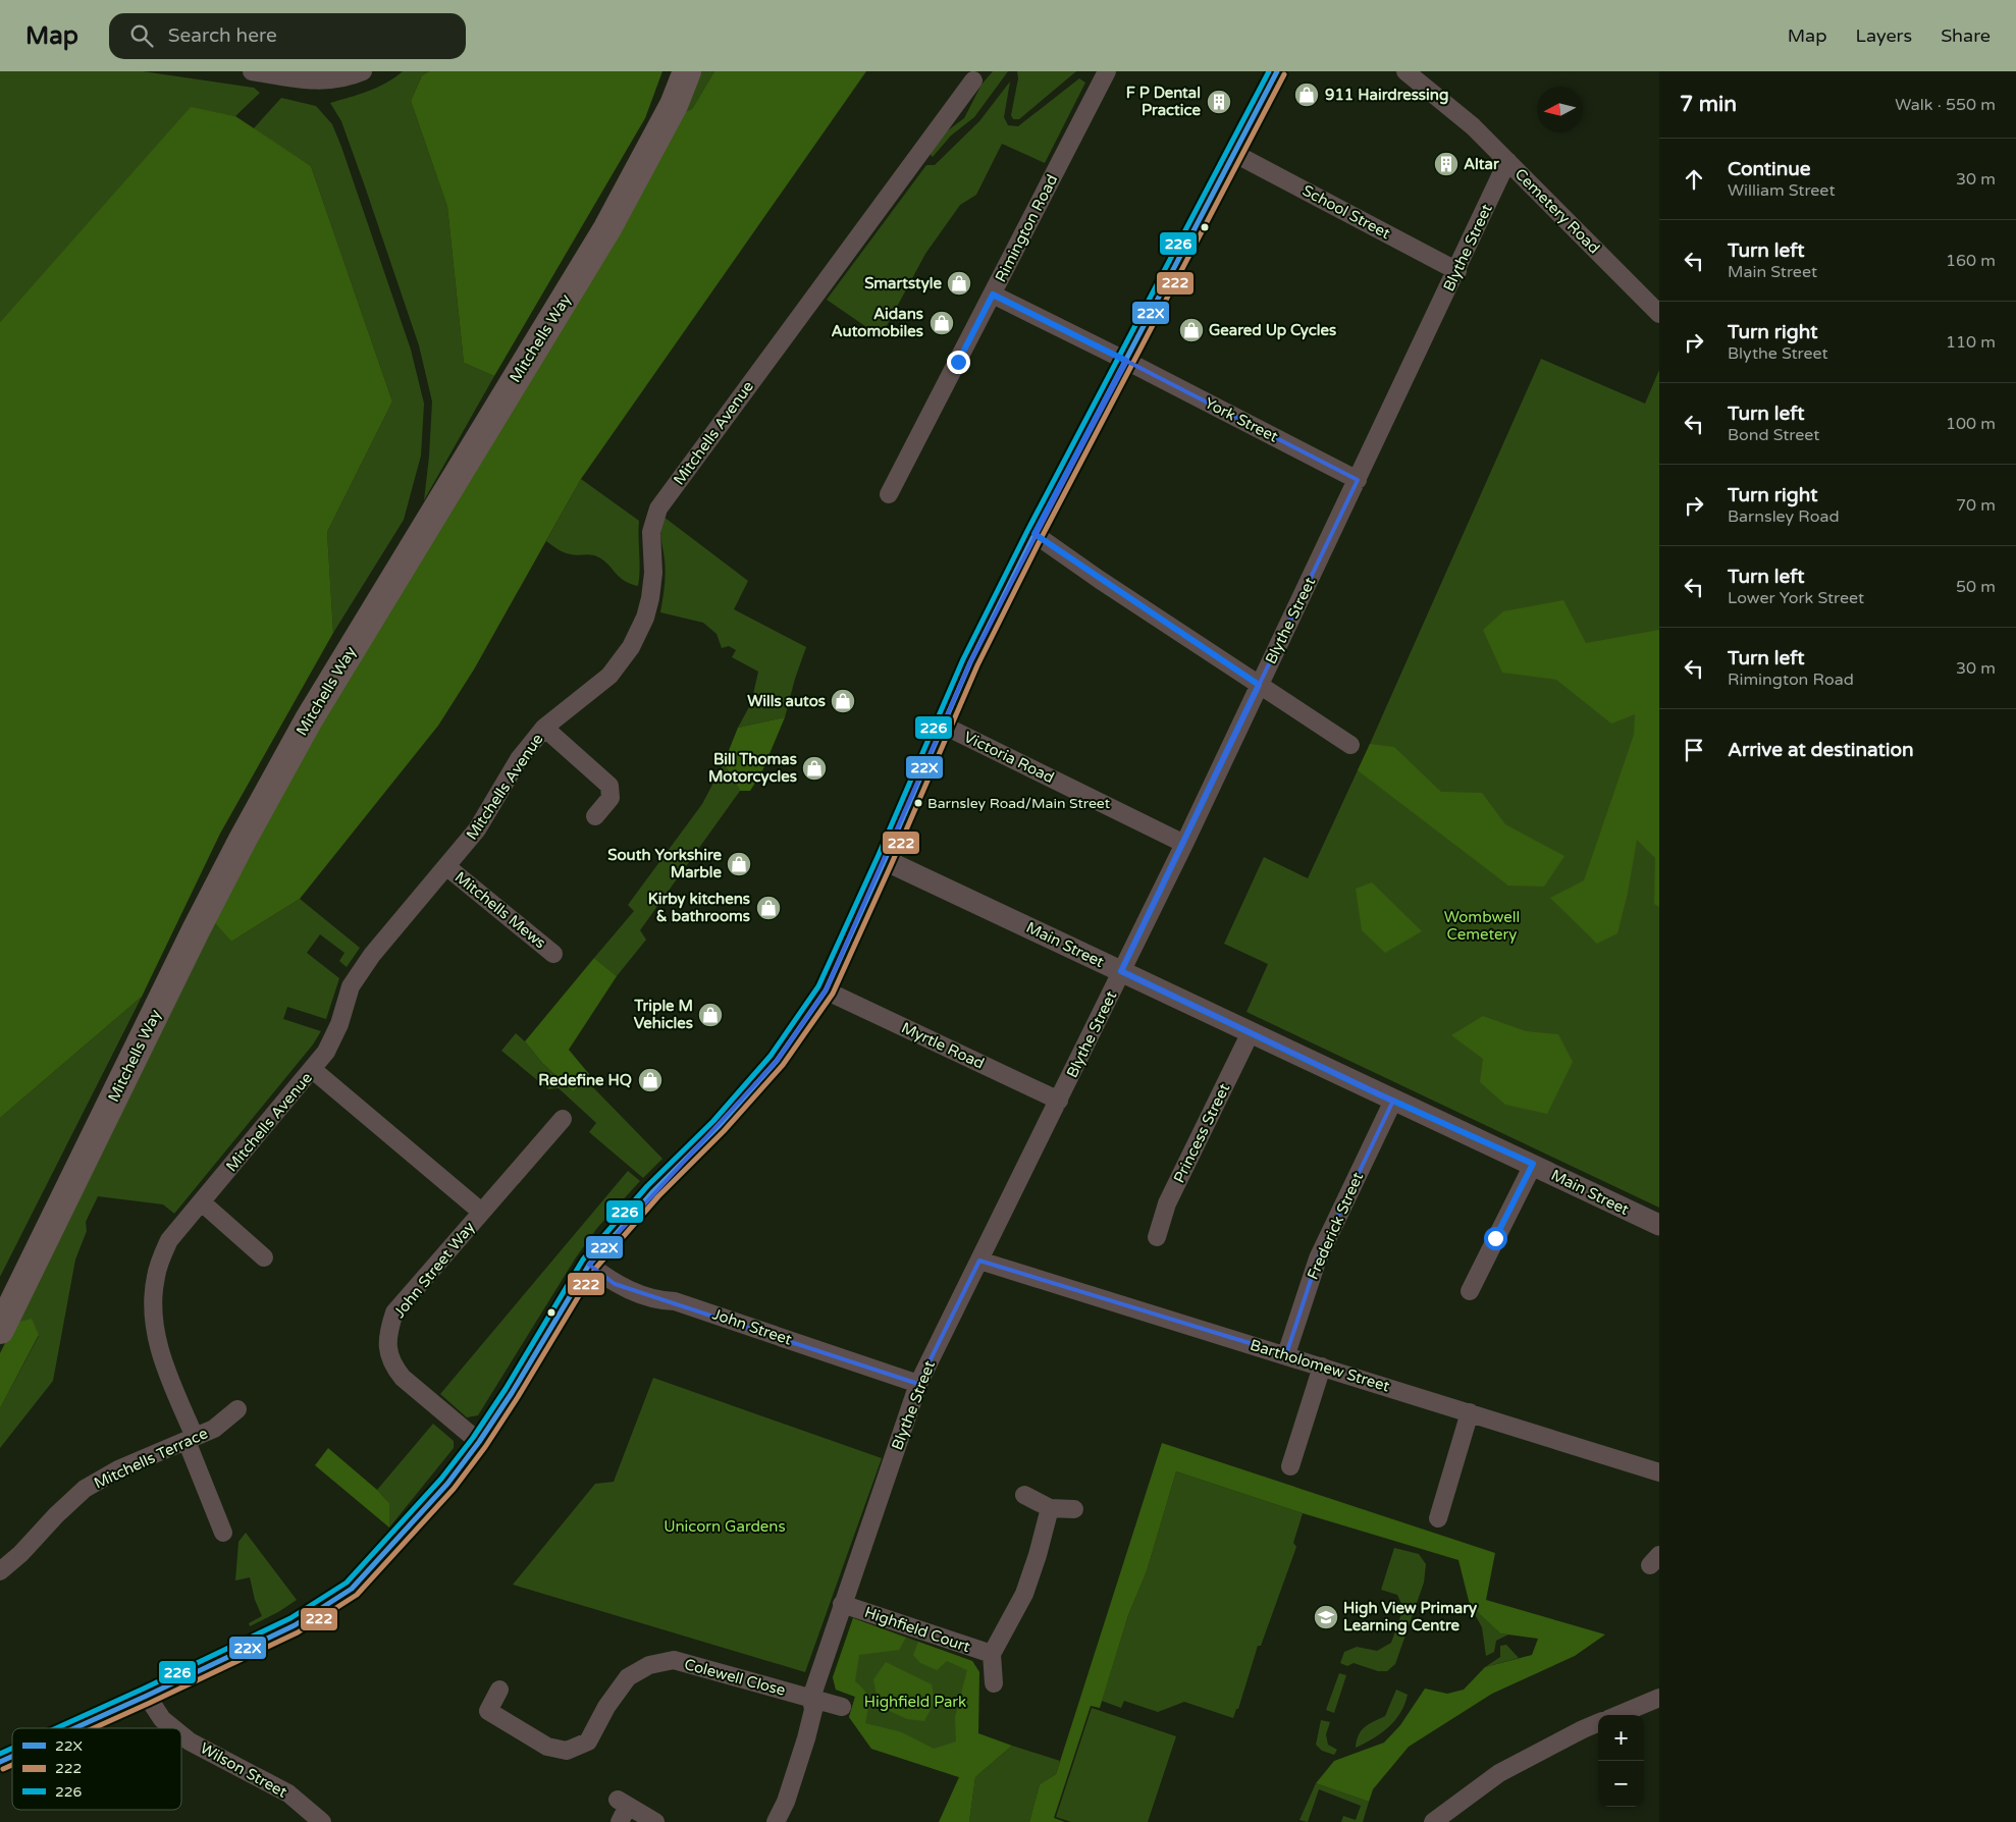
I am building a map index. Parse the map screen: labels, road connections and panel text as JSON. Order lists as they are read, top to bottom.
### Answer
{
  "streets": {
    "main road": ["Mitchells Way"],
    "street": [
      "Cemetery Road",
      "School Street",
      "Rimington Road",
      "Blythe Street",
      "York Street",
      "Mitchells Avenue",
      "Victoria Road",
      "Mitchells Mews",
      "Main Street",
      "Myrtle Road",
      "Princess Street",
      "Frederick Street",
      "John Street Way",
      "John Street",
      "Bartholomew Street",
      "Mitchells Terrace",
      "Highfield Court",
      "Colewell Close",
      "Wilson Street"
    ]
  },
  "crossings": [
    ["Cemetery Road", "Blythe Street"],
    ["School Street", "Blythe Street"],
    ["Rimington Road", "York Street"],
    ["Blythe Street", "York Street"],
    ["Blythe Street", "Victoria Road"],
    ["Blythe Street", "Main Street"],
    ["Blythe Street", "Myrtle Road"],
    ["Blythe Street", "John Street"],
    ["Blythe Street", "Bartholomew Street"],
    ["Blythe Street", "Highfield Court"],
    ["Blythe Street", "Colewell Close"],
    ["Mitchells Avenue", "Mitchells Mews"],
    ["Mitchells Avenue", "John Street Way"],
    ["Mitchells Avenue", "Mitchells Terrace"],
    ["Main Street", "Princess Street"],
    ["Main Street", "Frederick Street"],
    ["Frederick Street", "Bartholomew Street"]
  ],
  "parks": ["Wombwell Cemetery", "Unicorn Gardens", "Highfield Park"],
  "places": {
    "shop": [
      "911 Hairdressing",
      "Smartstyle",
      "Aidans Automobiles",
      "Geared Up Cycles",
      "Wills autos",
      "Bill Thomas Motorcycles",
      "South Yorkshire Marble",
      "Kirby kitchens & bathrooms",
      "Triple M Vehicles",
      "Redefine HQ"
    ],
    "building": ["F P Dental Practice", "Altar"],
    "other": ["Barnsley Road/Main Street"],
    "school or university": ["High View Primary Learning Centre"]
  },
  "lines": ["transit line 22X", "transit line 226", "transit line 222"],
  "legend": ["22X", "222", "226"],
  "north": "left",
  "page": {
    "header": "Map",
    "search": "Search here",
    "nav": ["Map", "Layers", "Share"],
    "heading": ["7 min", "Walk · 550 m"],
    "list": [
      ["Continue", "William Street", "30 m"],
      ["Turn left", "Main Street", "160 m"],
      ["Turn right", "Blythe Street", "110 m"],
      ["Turn left", "Bond Street", "100 m"],
      ["Turn right", "Barnsley Road", "70 m"],
      ["Turn left", "Lower York Street", "50 m"],
      ["Turn left", "Rimington Road", "30 m"],
      "Arrive at destination"
    ],
    "map_buttons": ["+", "−"]
  }
}
